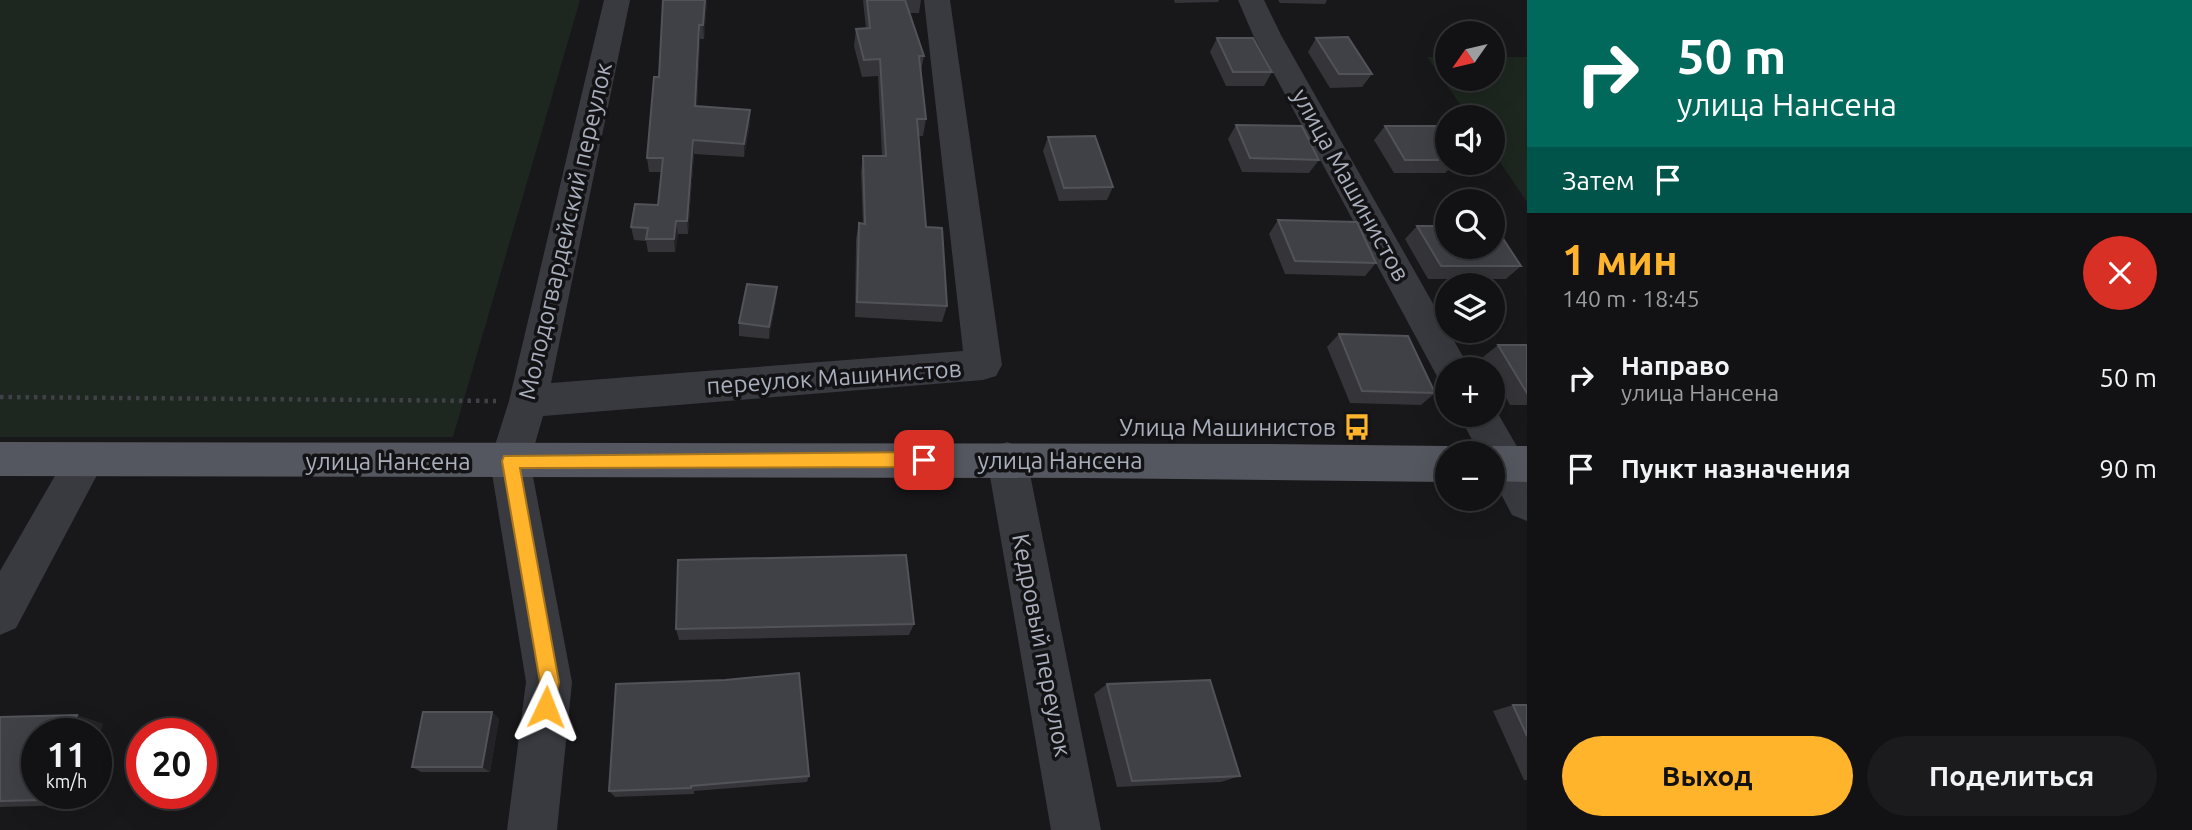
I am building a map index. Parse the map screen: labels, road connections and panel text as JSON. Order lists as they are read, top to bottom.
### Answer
{
  "streets": {
    "main road": ["улица Нансена"],
    "street": [
      "улица Машинистов",
      "Молодогвардейский переулок",
      "переулок Машинистов",
      "Кедровый переулок"
    ]
  },
  "crossings": [
    ["Молодогвардейский переулок", "переулок Машинистов"],
    ["Молодогвардейский переулок", "улица Нансена"],
    ["улица Нансена", "Кедровый переулок"]
  ],
  "places": {
    "bus stop": ["Улица Машинистов"]
  },
  "north": "bottom left",
  "page": {
    "turn": ["50 m", "улица Нансена"],
    "map_buttons": ["+", "−"],
    "then": "Затем",
    "heading": ["1 мин", "140 m · 18:45"],
    "list": [
      {
        "name": "Направо",
        "note": "улица Нансена",
        "value": "50 m"
      },
      {
        "name": "Пункт назначения",
        "value": "90 m"
      }
    ],
    "speed": "11 km/h",
    "limit": "20",
    "buttons": ["Выход", "Поделиться"]
  }
}
